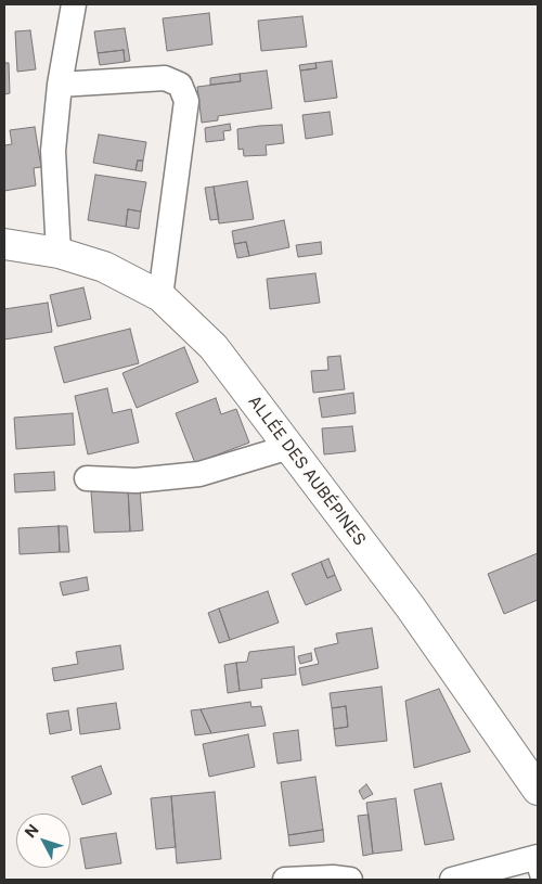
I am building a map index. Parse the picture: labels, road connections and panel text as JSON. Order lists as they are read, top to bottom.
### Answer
{
  "streets": {
    "street": ["ALLÉE DES AUBÉPINES"]
  },
  "north": "top left"
}
